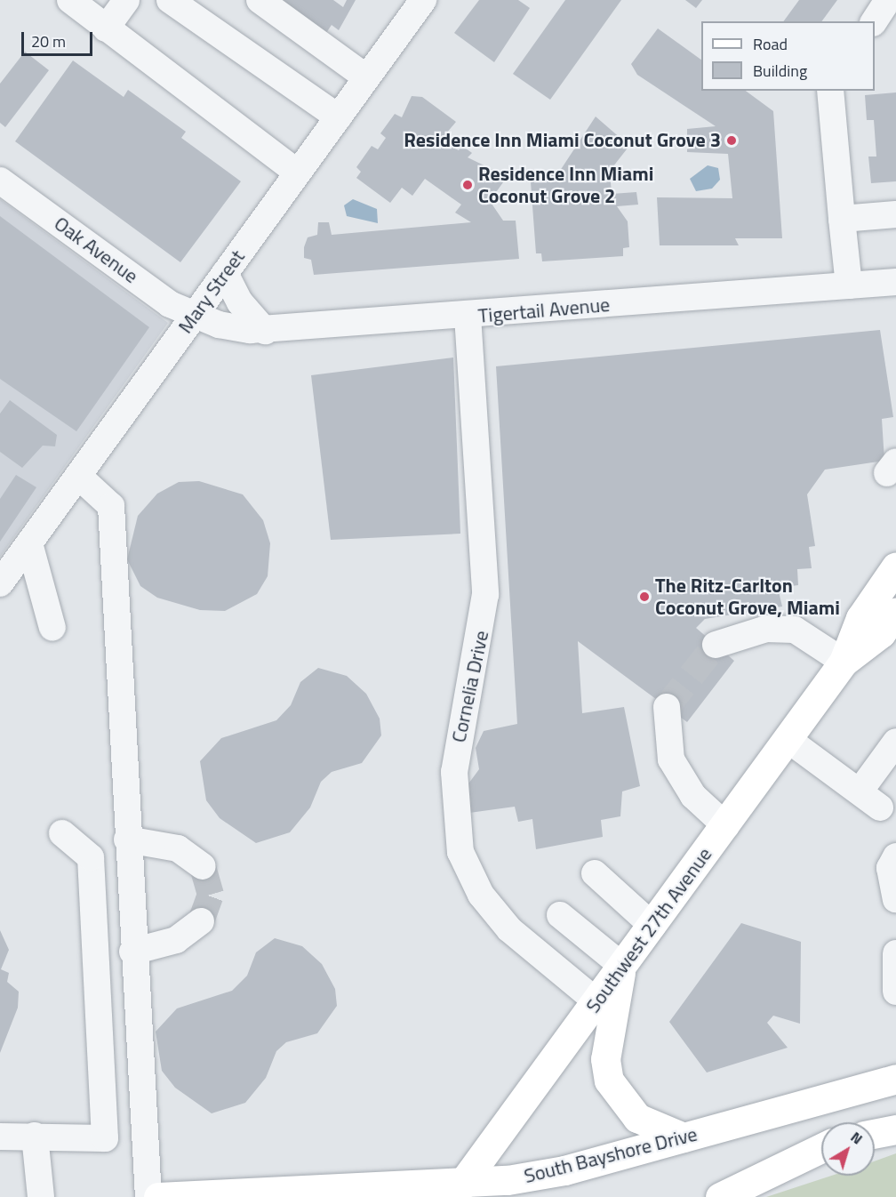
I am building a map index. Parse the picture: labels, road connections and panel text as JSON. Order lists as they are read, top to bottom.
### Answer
{
  "streets": {
    "main road": ["Southwest 27th Avenue", "South Bayshore Drive"],
    "street": [
      "Oak Avenue",
      "Mary Street",
      "Tigertail Avenue",
      "Cornelia Drive"
    ]
  },
  "crossings": [
    ["Oak Avenue", "Mary Street"],
    ["Oak Avenue", "Tigertail Avenue"],
    ["Mary Street", "Tigertail Avenue"],
    ["Tigertail Avenue", "Cornelia Drive"],
    ["Cornelia Drive", "Southwest 27th Avenue"],
    ["Southwest 27th Avenue", "South Bayshore Drive"]
  ],
  "places": ["Residence Inn Miami Coconut Grove 3", "Residence Inn Miami Coconut Grove 2", "The Ritz-Carlton Coconut Grove, Miami"],
  "legend": ["Road", "Building"],
  "scale_bar": "20 m",
  "north": "top right"
}
